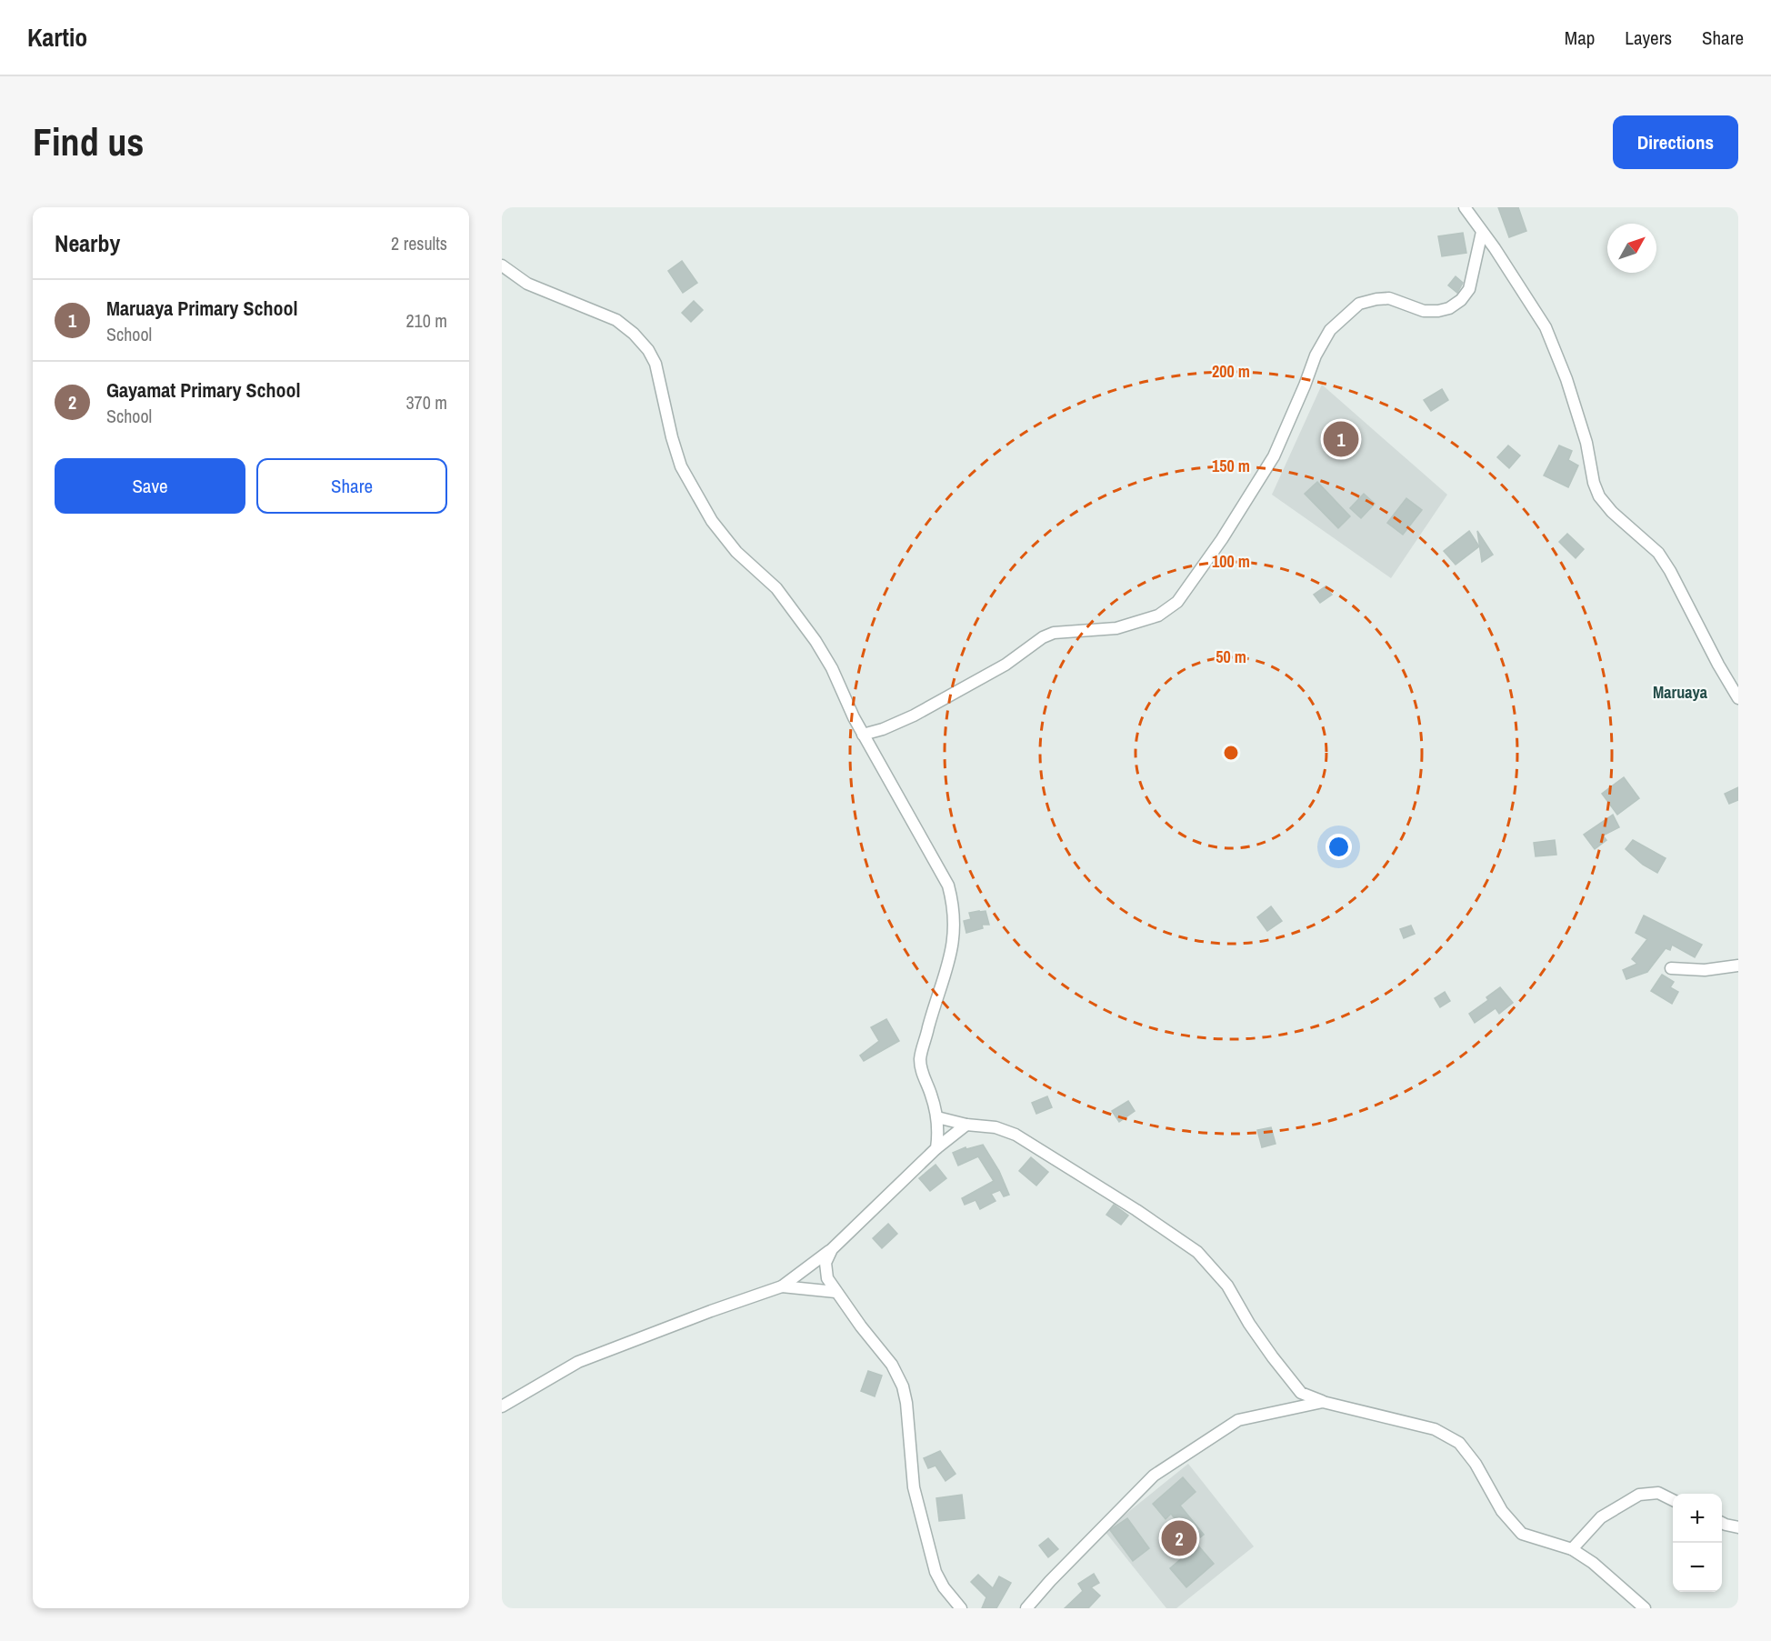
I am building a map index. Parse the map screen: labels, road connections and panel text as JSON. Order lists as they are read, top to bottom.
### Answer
{
  "districts": ["Maruaya"],
  "north": "top right",
  "page": {
    "header": "Kartio",
    "nav": ["Map", "Layers", "Share"],
    "buttons": [
      "Directions",
      ["Save", "Share"]
    ],
    "title": "Find us",
    "heading": ["Nearby", "2 results"],
    "list": [
      {
        "mark": "1",
        "name": "Maruaya Primary School",
        "note": "School",
        "value": "210 m"
      },
      {
        "mark": "2",
        "name": "Gayamat Primary School",
        "note": "School",
        "value": "370 m"
      }
    ],
    "pins": ["1", "2"],
    "map_buttons": ["+", "−"]
  },
  "rings": [
    "200 m",
    "150 m",
    "100 m",
    "50 m"
  ]
}
